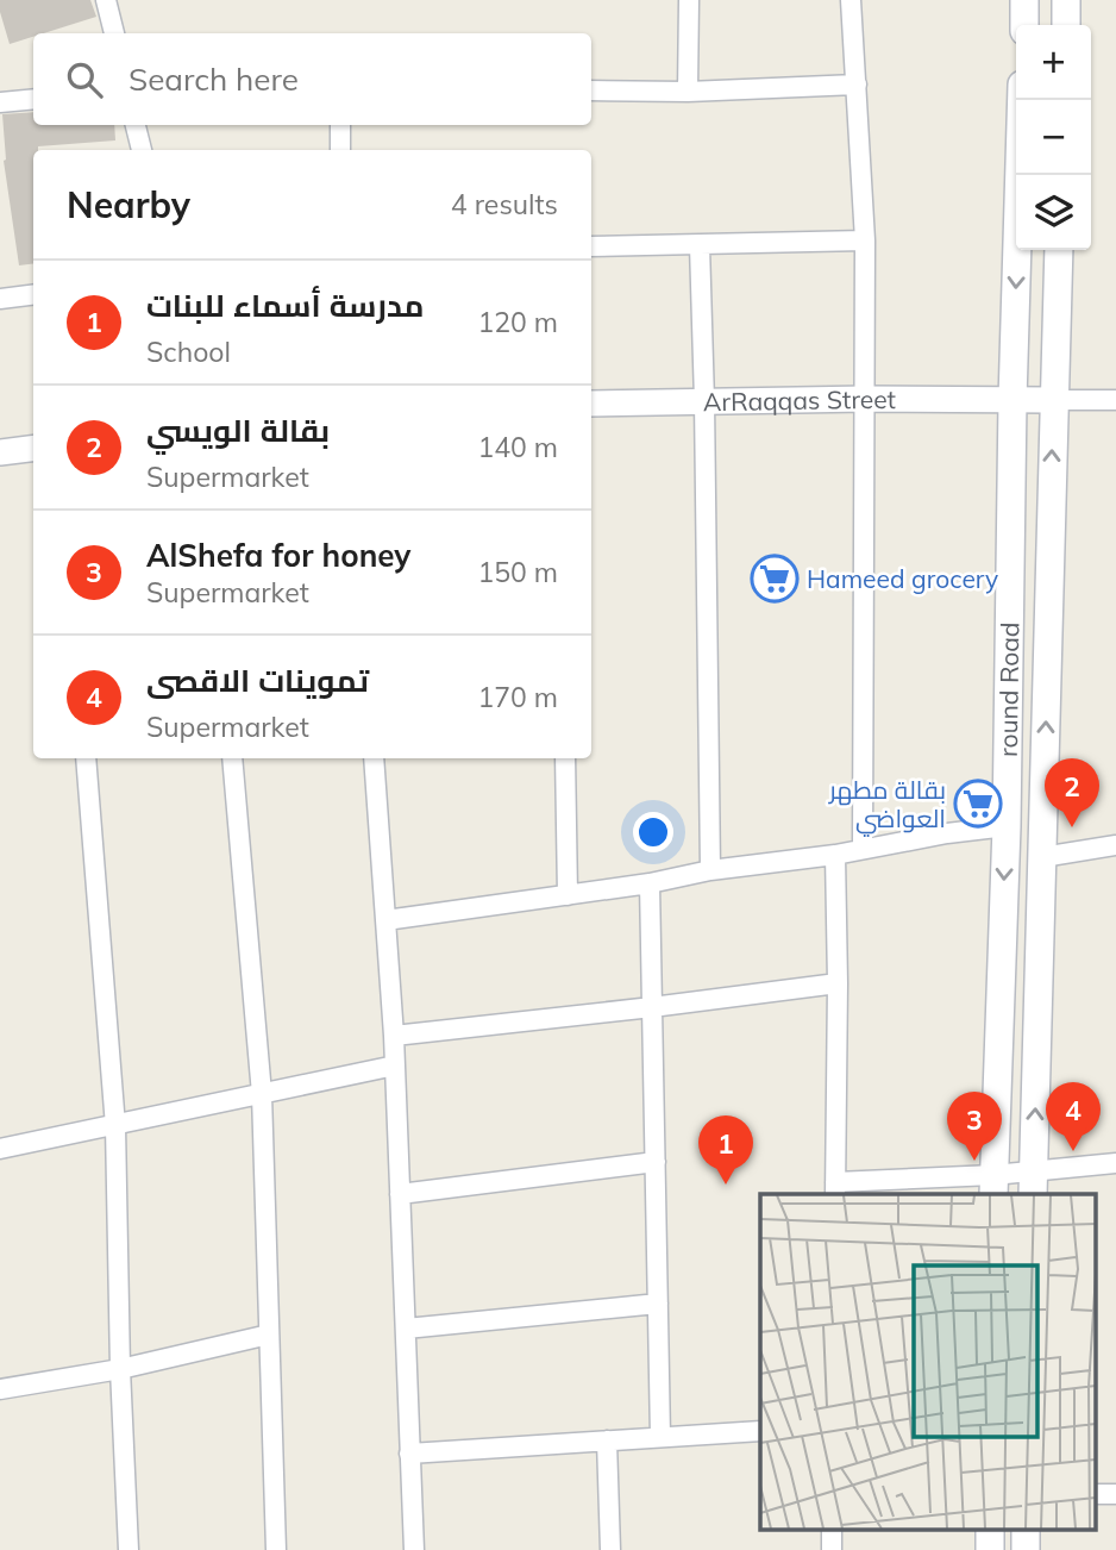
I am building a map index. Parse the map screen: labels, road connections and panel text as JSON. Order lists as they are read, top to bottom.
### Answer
{
  "streets": {
    "main road": ["round Road"],
    "street": ["ArRaqqas Street"]
  },
  "crossings": [
    ["ArRaqqas Street", "round Road"]
  ],
  "places": {
    "supermarket": ["Hameed grocery", "بقالة مطهر العواضي"]
  },
  "page": {
    "map_buttons": ["+", "−"],
    "search": "Search here",
    "heading": ["Nearby", "4 results"],
    "list": [
      {
        "mark": "1",
        "name": "مدرسة أسماء للبنات",
        "note": "School",
        "value": "120 m"
      },
      {
        "mark": "2",
        "name": "بقالة الويسي",
        "note": "Supermarket",
        "value": "140 m"
      },
      {
        "mark": "3",
        "name": "AlShefa for honey",
        "note": "Supermarket",
        "value": "150 m"
      },
      {
        "mark": "4",
        "name": "تموينات الاقصى",
        "note": "Supermarket",
        "value": "170 m"
      }
    ],
    "pins": [
      "2",
      "4",
      "3",
      "1"
    ]
  }
}
